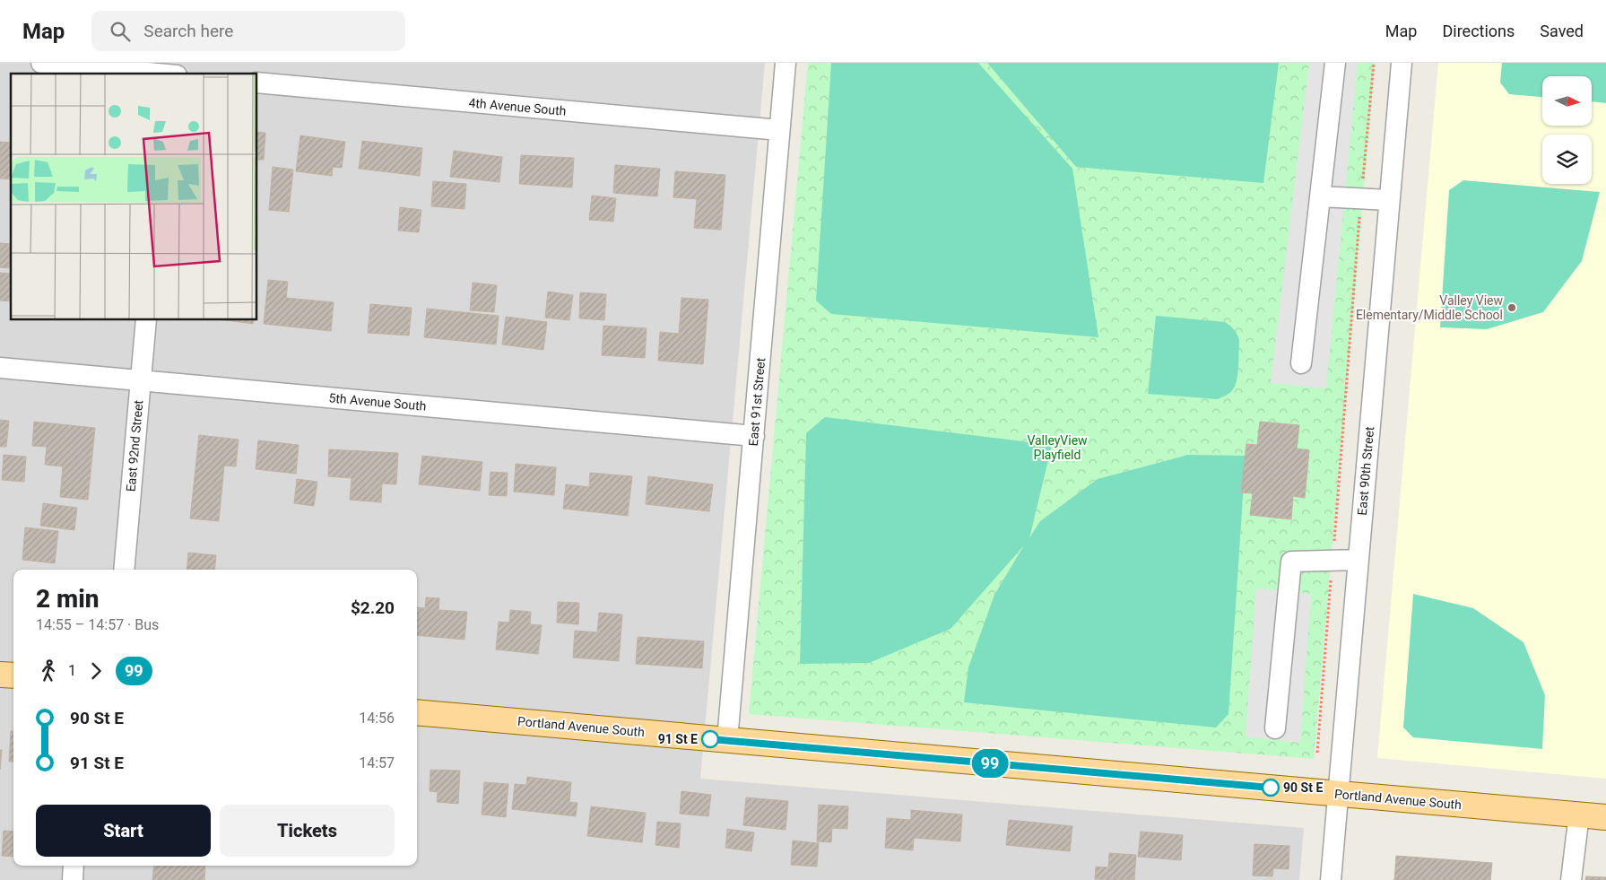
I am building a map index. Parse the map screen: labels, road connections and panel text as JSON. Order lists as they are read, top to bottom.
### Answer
{
  "streets": {
    "main road": ["Portland Avenue South"],
    "street": [
      "4th Avenue South",
      "5th Avenue South",
      "East 91st Street",
      "East 92nd Street",
      "East 90th Street"
    ]
  },
  "crossings": [
    ["4th Avenue South", "East 91st Street"],
    ["5th Avenue South", "East 91st Street"],
    ["5th Avenue South", "East 92nd Street"],
    ["East 91st Street", "Portland Avenue South"],
    ["East 90th Street", "Portland Avenue South"]
  ],
  "parks": ["ValleyView Playfield"],
  "places": ["Valley View Elementary/Middle School", "91 St E", "90 St E"],
  "lines": ["bus line 99"],
  "north": "right",
  "page": {
    "header": "Map",
    "search": "Search here",
    "nav": ["Map", "Directions", "Saved"],
    "on_map": "99",
    "heading": ["2 min", "14:55 – 14:57 · Bus", "$2.20"],
    "legs": ["1", "99"],
    "list": [
      {
        "name": "90 St E",
        "value": "14:56"
      },
      {
        "name": "91 St E",
        "value": "14:57"
      }
    ],
    "buttons": ["Start", "Tickets"]
  }
}
